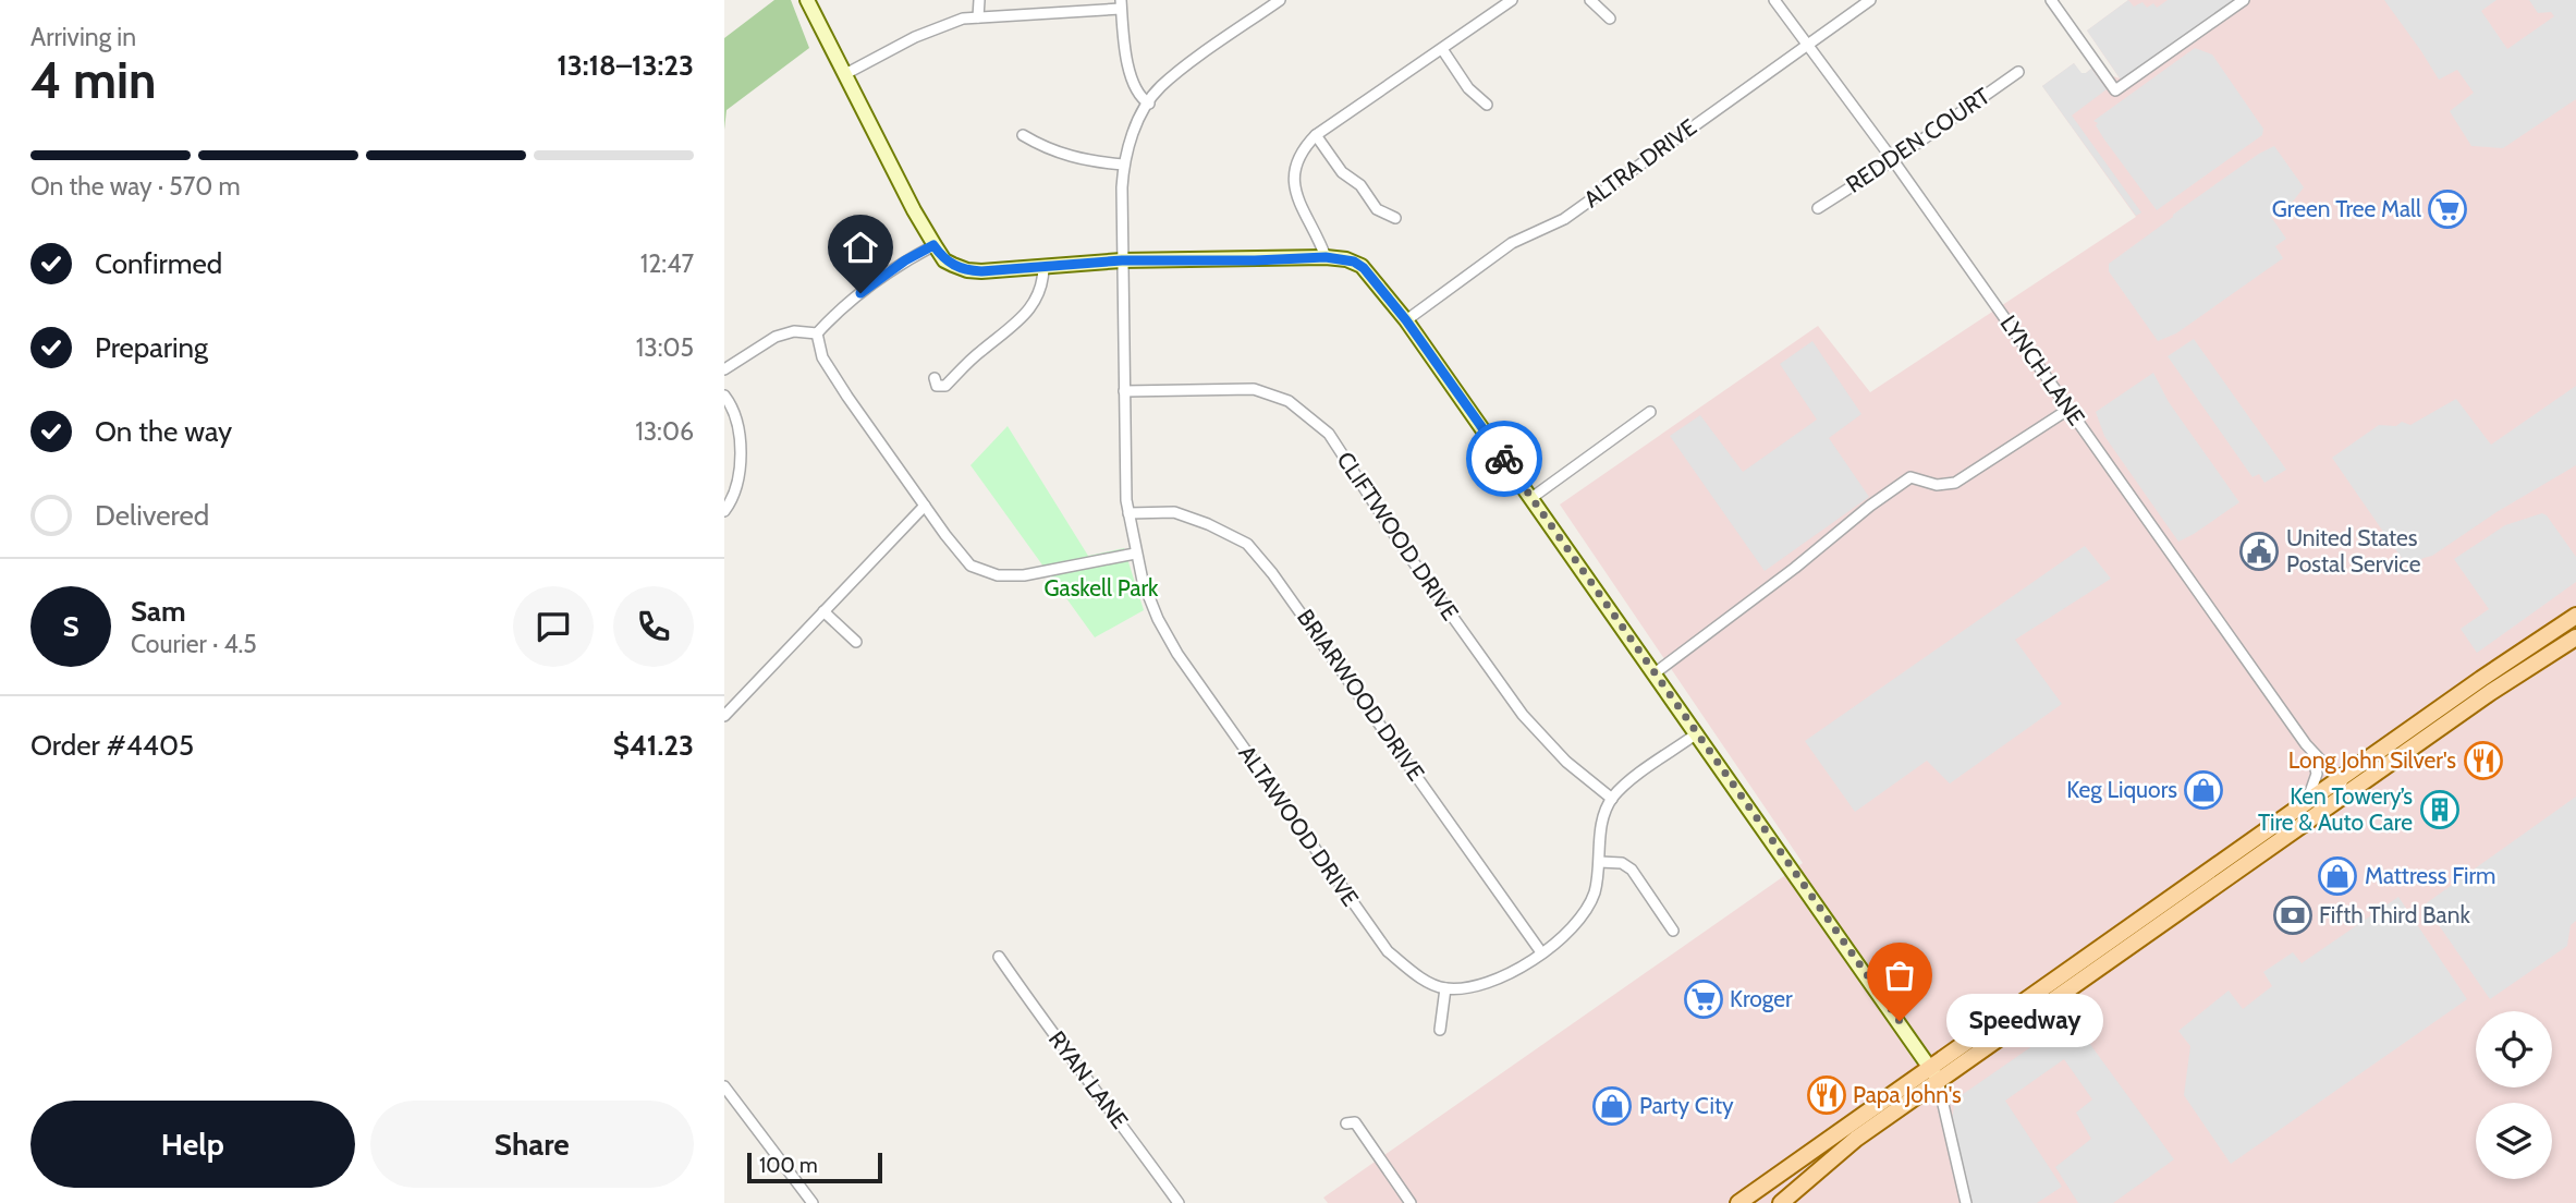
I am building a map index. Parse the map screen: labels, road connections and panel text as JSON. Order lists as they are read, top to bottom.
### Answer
{
  "streets": {
    "street": [
      "REDDEN COURT",
      "ALTRA DRIVE",
      "LYNCH LANE",
      "CLIFTWOOD DRIVE",
      "BRIARWOOD DRIVE",
      "ALTAWOOD DRIVE",
      "RYAN LANE"
    ]
  },
  "crossings": [
    ["REDDEN COURT", "LYNCH LANE"],
    ["ALTRA DRIVE", "LYNCH LANE"],
    ["CLIFTWOOD DRIVE", "ALTAWOOD DRIVE"],
    ["BRIARWOOD DRIVE", "ALTAWOOD DRIVE"]
  ],
  "parks": ["Gaskell Park"],
  "places": {
    "supermarket": ["Green Tree Mall", "Kroger"],
    "public building": ["United States Postal Service"],
    "restaurant": ["Long John Silver's", "Papa John's"],
    "shop": ["Keg Liquors", "Mattress Firm", "Party City"],
    "building": ["Ken Towery’s Tire & Auto Care"],
    "bank": ["Fifth Third Bank"],
    "other": ["Speedway"]
  },
  "scale_bar": "100 m",
  "page": {
    "heading": ["4 min", "Arriving in", "13:18–13:23"],
    "panel": [
      "Sam",
      "Courier · 4.5",
      "Order #4405",
      "$41.23"
    ],
    "bar": "On the way · 570 m",
    "list": [
      ["Confirmed", "12:47"],
      ["Preparing", "13:05"],
      ["On the way", "13:06"],
      "Delivered"
    ],
    "round": "S",
    "bubble": "Speedway",
    "buttons": ["Help", "Share"],
    "scale": "100 m"
  }
}
